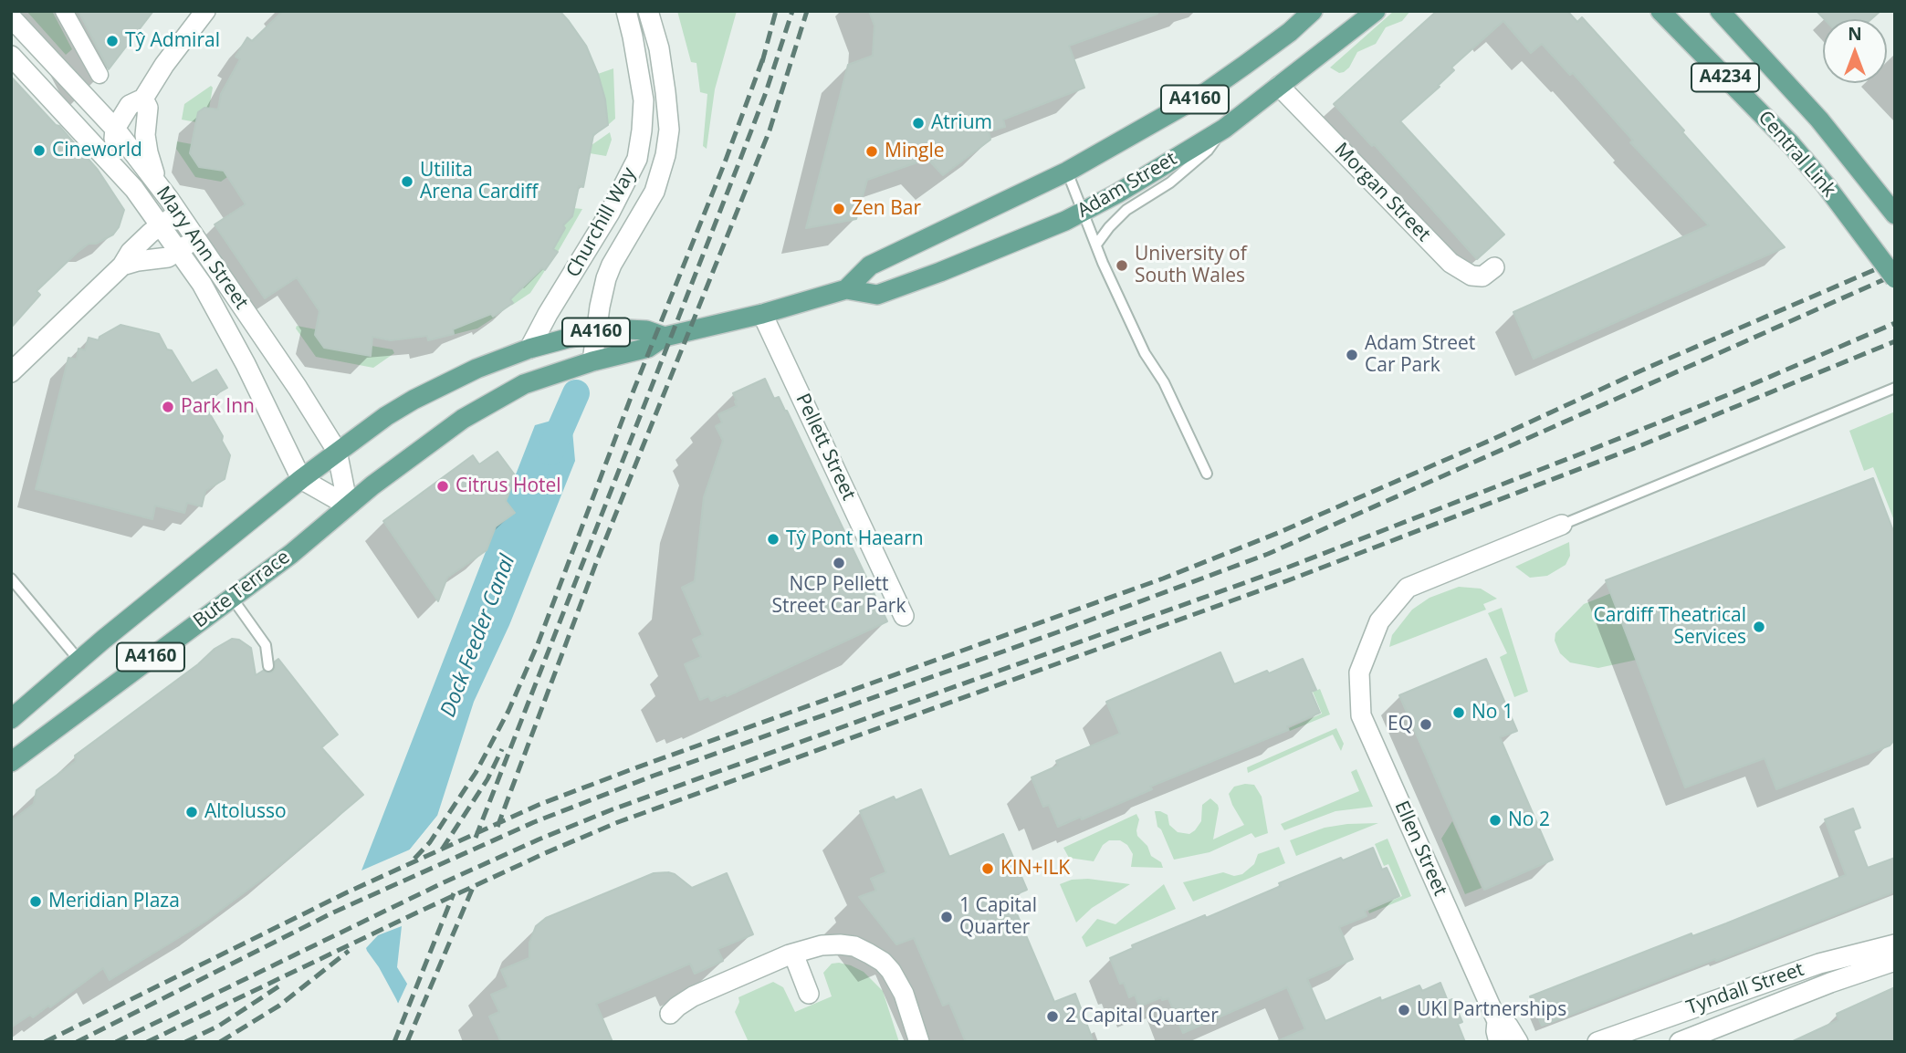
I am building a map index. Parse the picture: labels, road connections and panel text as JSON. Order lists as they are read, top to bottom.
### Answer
{
  "streets": {
    "main road": [
      "A4234",
      "A4160",
      "Central Link",
      "Adam Street",
      "Bute Terrace"
    ],
    "street": [
      "Morgan Street",
      "Churchill Way",
      "Mary Ann Street",
      "Pellett Street",
      "Ellen Street",
      "Tyndall Street"
    ]
  },
  "crossings": [
    ["A4160", "Adam Street"],
    ["A4160", "Churchill Way"],
    ["A4160", "Mary Ann Street"],
    ["Adam Street", "Morgan Street"],
    ["Adam Street", "Churchill Way"],
    ["Adam Street", "Pellett Street"],
    ["Adam Street", "Bute Terrace"],
    ["Mary Ann Street", "Bute Terrace"]
  ],
  "water": ["Dock Feeder Canal"],
  "places": [
    "Tŷ Admiral",
    "Atrium",
    "Cineworld",
    "Mingle",
    "Utilita Arena Cardiff",
    "Zen Bar",
    "University of South Wales",
    "Adam Street Car Park",
    "Park Inn",
    "Citrus Hotel",
    "Tŷ Pont Haearn",
    "NCP Pellett Street Car Park",
    "Cardiff Theatrical Services",
    "No 1",
    "EQ",
    "Altolusso",
    "No 2",
    "KIN+ILK",
    "Meridian Plaza",
    "1 Capital Quarter",
    "UKI Partnerships",
    "2 Capital Quarter"
  ],
  "north": "top"
}
